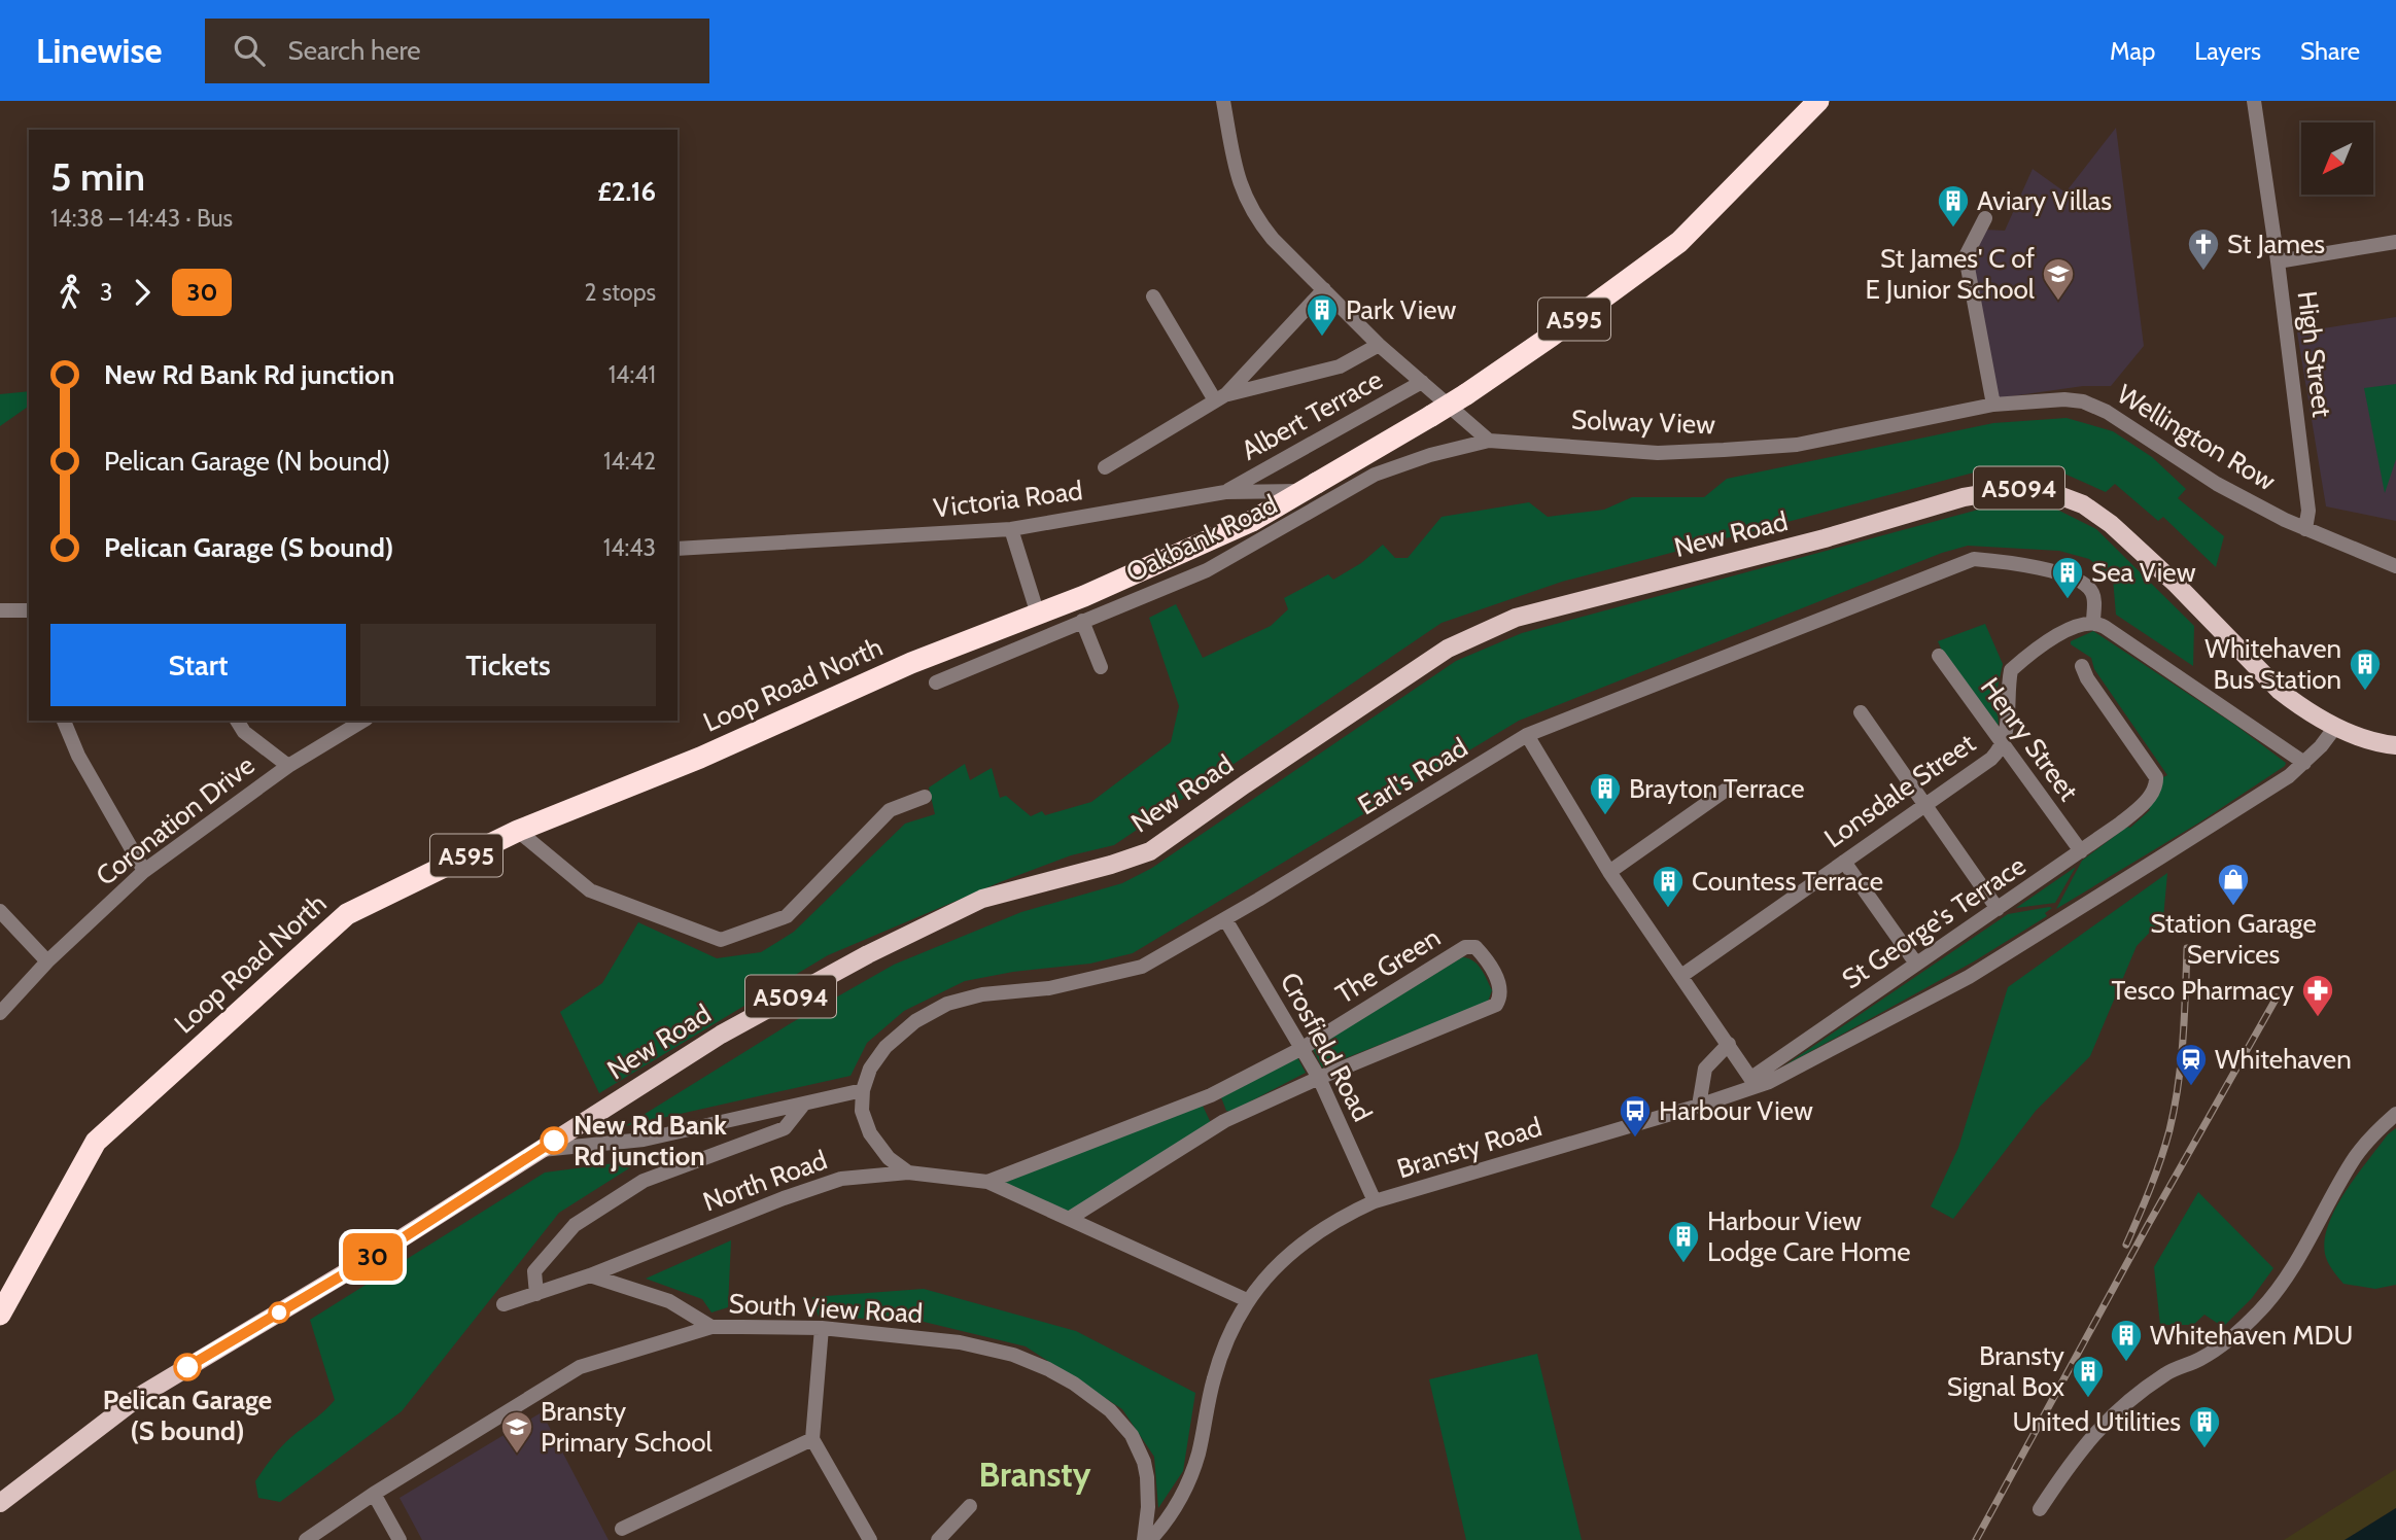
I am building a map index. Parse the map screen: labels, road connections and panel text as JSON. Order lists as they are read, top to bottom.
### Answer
{
  "streets": {
    "highway": ["A595", "Loop Road North"],
    "main road": ["A5094", "New Road"],
    "street": [
      "High Street",
      "Albert Terrace",
      "Solway View",
      "Wellington Row",
      "Victoria Road",
      "Oakbank Road",
      "Henry Street",
      "Earl's Road",
      "Lonsdale Street",
      "Coronation Drive",
      "St George's Terrace",
      "The Green",
      "Crosfield Road",
      "Bransty Road",
      "North Road",
      "South View Road"
    ]
  },
  "crossings": [
    ["High Street", "Wellington Row"],
    ["Albert Terrace", "Victoria Road"],
    ["Solway View", "Wellington Row"],
    ["Solway View", "Oakbank Road"],
    ["A5094", "New Road"],
    ["A5094", "Bransty Road"],
    ["Victoria Road", "Oakbank Road"],
    ["New Road", "Bransty Road"],
    ["Henry Street", "Lonsdale Street"],
    ["Henry Street", "St George's Terrace"],
    ["Earl's Road", "Crosfield Road"],
    ["St George's Terrace", "Bransty Road"],
    ["The Green", "Crosfield Road"],
    ["The Green", "North Road"],
    ["Crosfield Road", "Bransty Road"],
    ["Bransty Road", "North Road"]
  ],
  "districts": ["Bransty"],
  "places": {
    "building": [
      "Aviary Villas",
      "Park View",
      "Sea View",
      "Whitehaven Bus Station",
      "Brayton Terrace",
      "Countess Terrace",
      "Harbour View Lodge Care Home",
      "Whitehaven MDU",
      "Bransty Signal Box",
      "United Utilities"
    ],
    "church": ["St James"],
    "school or university": ["St James' C of E Junior School", "Bransty Primary School"],
    "shop": ["Station Garage Services"],
    "pharmacy": ["Tesco Pharmacy"],
    "station": ["Whitehaven"],
    "bus stop": ["Harbour View"],
    "other": ["New Rd Bank Rd junction", "Pelican Garage (S bound)"]
  },
  "lines": ["bus line 30"],
  "north": "bottom left",
  "page": {
    "header": "Linewise",
    "search": "Search here",
    "nav": ["Map", "Layers", "Share"],
    "on_map": "30",
    "heading": ["5 min", "14:38 – 14:43 · Bus", "£2.16"],
    "legs": ["3", "30", "2 stops"],
    "list": [
      {
        "name": "New Rd Bank Rd junction",
        "value": "14:41"
      },
      {
        "name": "Pelican Garage (N bound)",
        "value": "14:42"
      },
      {
        "name": "Pelican Garage (S bound)",
        "value": "14:43"
      }
    ],
    "buttons": ["Start", "Tickets"]
  }
}
